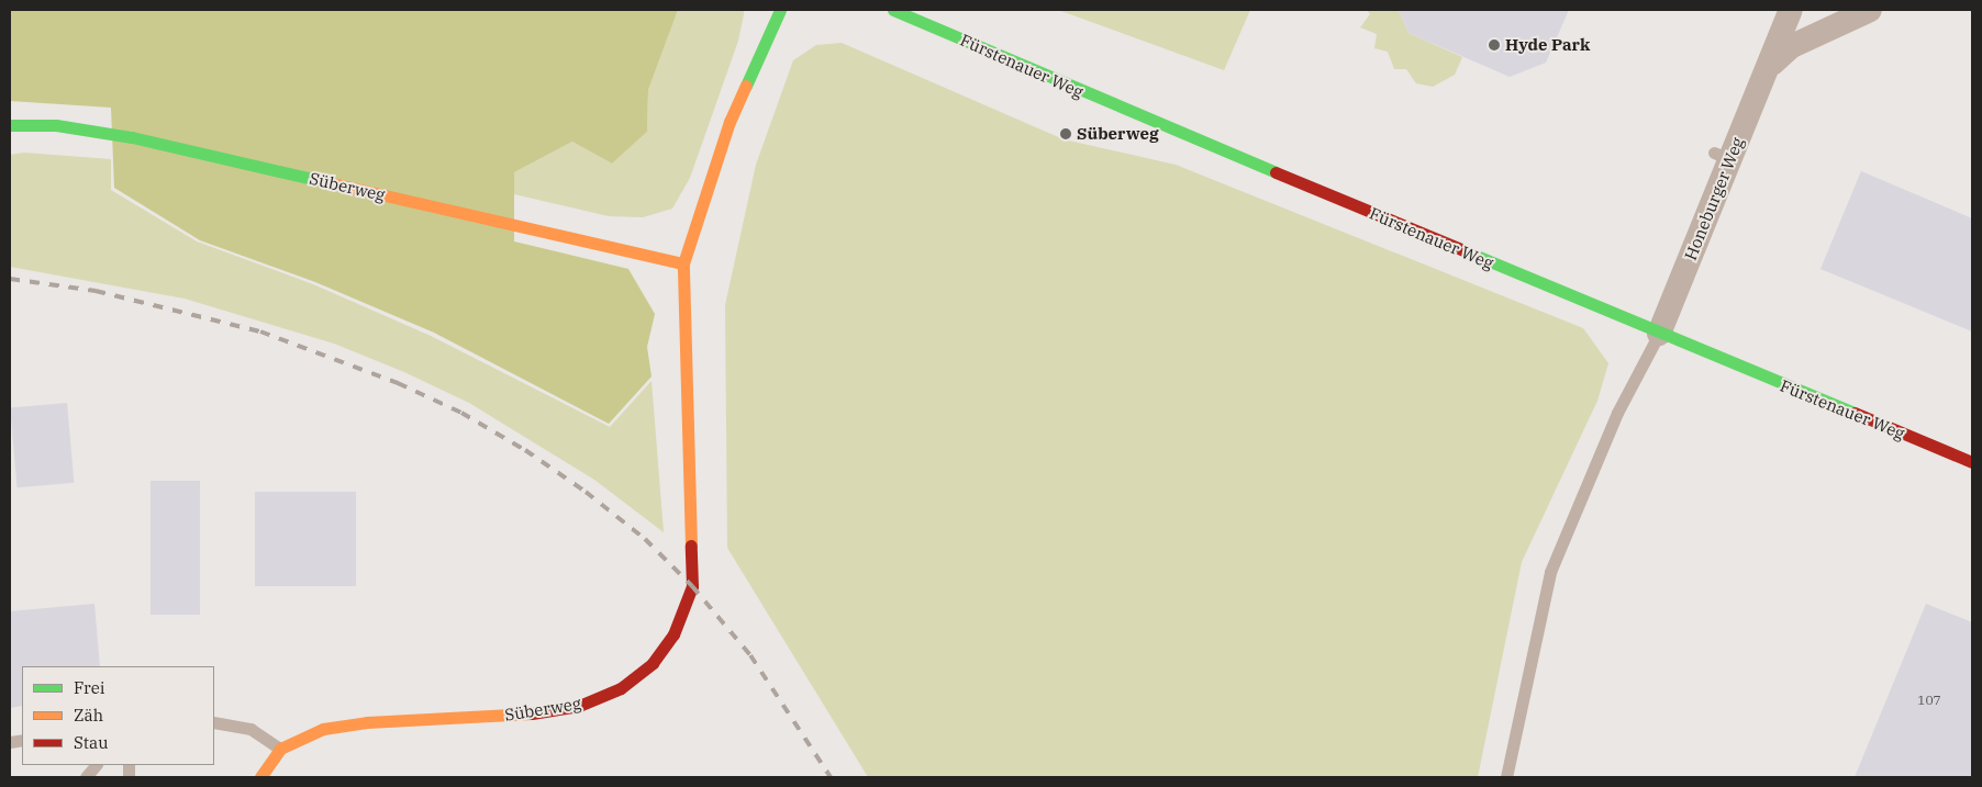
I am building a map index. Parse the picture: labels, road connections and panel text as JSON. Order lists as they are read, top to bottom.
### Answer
{
  "streets": {
    "street": ["Fürstenauer Weg", "Süberweg", "Honeburger Weg"]
  },
  "crossings": [
    ["Fürstenauer Weg", "Honeburger Weg"]
  ],
  "places": ["Hyde Park", "Süberweg"],
  "house_numbers": ["107"],
  "legend": ["Frei", "Zäh", "Stau"]
}
